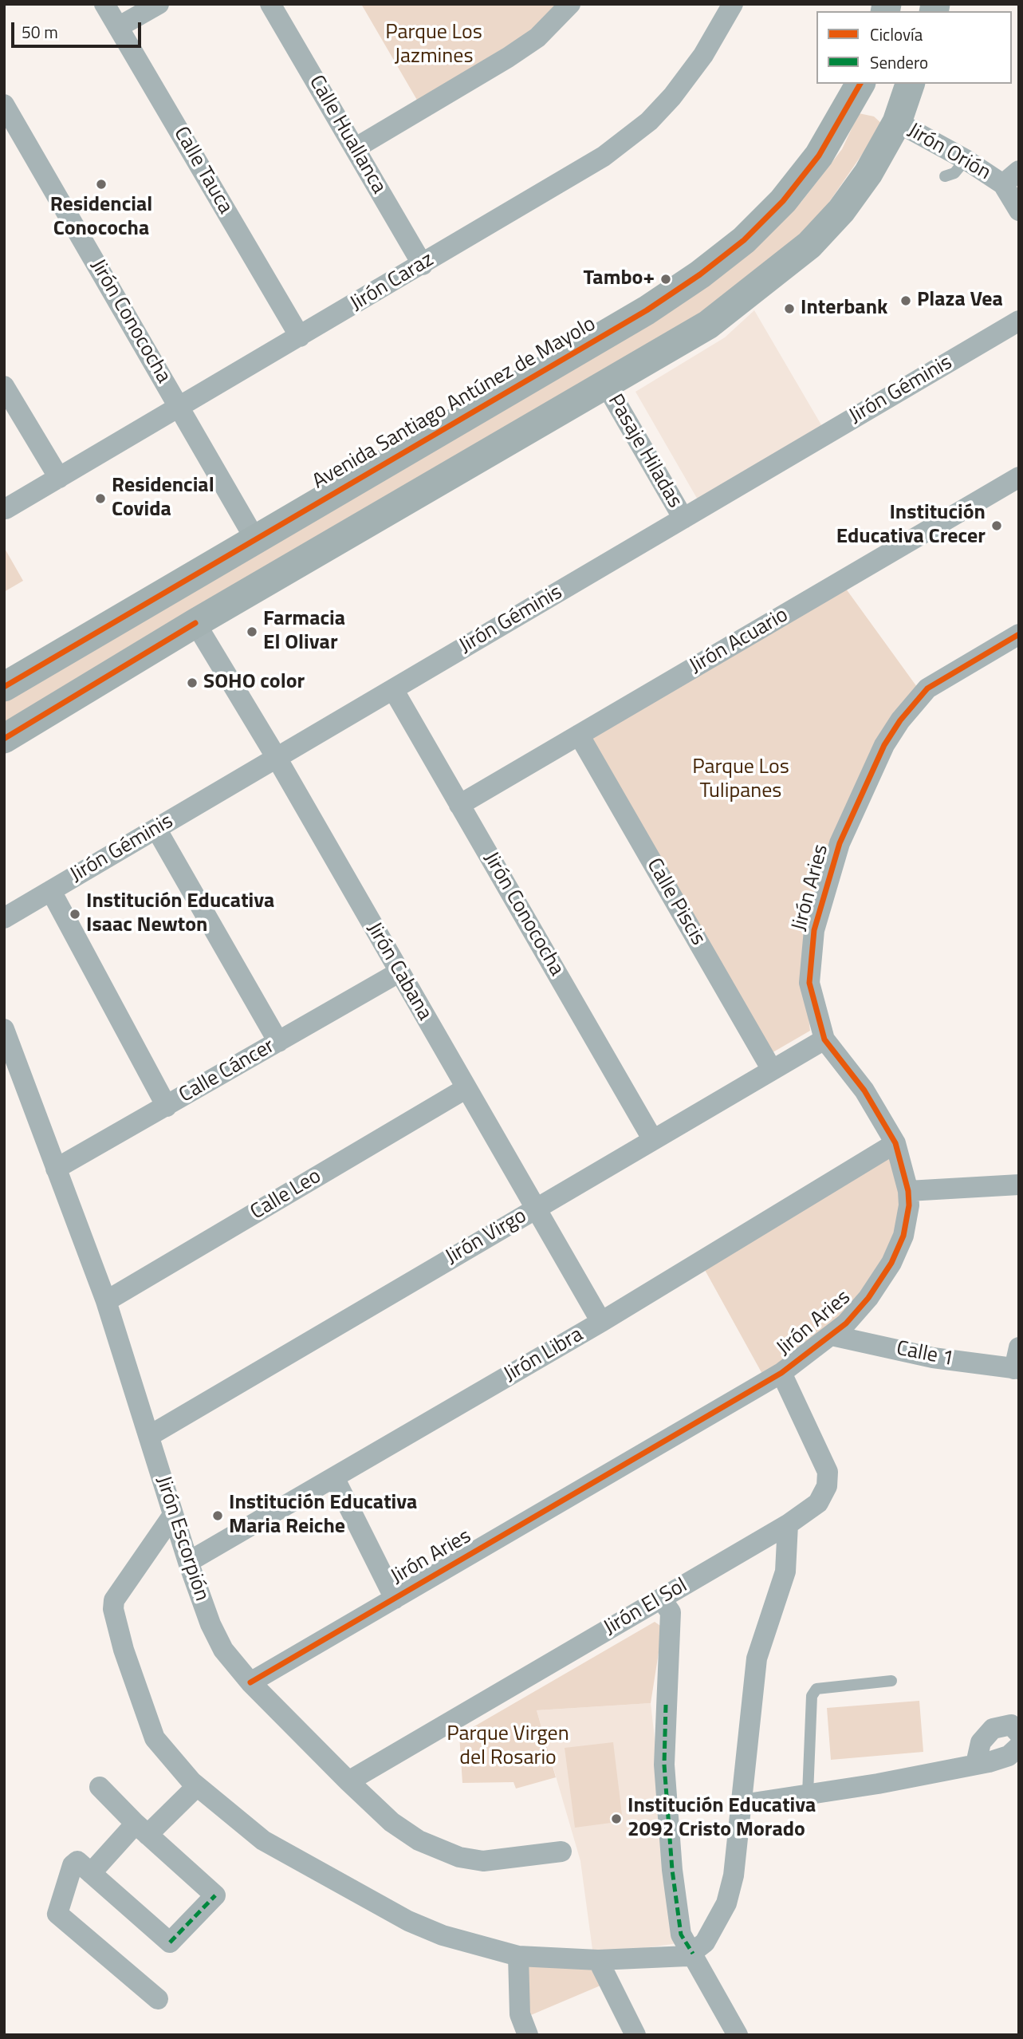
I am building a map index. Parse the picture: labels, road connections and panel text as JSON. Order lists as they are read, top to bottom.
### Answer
{
  "streets": {
    "main road": ["Avenida Santiago Antúnez de Mayolo"],
    "street": [
      "Calle Huallanca",
      "Jirón Orión",
      "Calle Tauca",
      "Jirón Caraz",
      "Jirón Conococha",
      "Jirón Géminis",
      "Pasaje Hiladas",
      "Jirón Acuario",
      "Jirón Aries",
      "Calle Piscis",
      "Jirón Cabana",
      "Calle Cáncer",
      "Calle Leo",
      "Jirón Virgo",
      "Calle 1",
      "Jirón Libra",
      "Jirón Escorpión",
      "Jirón El Sol"
    ]
  },
  "crossings": [
    ["Calle Huallanca", "Jirón Caraz"],
    ["Calle Tauca", "Jirón Caraz"],
    ["Jirón Caraz", "Jirón Conococha"],
    ["Jirón Conococha", "Jirón Géminis"],
    ["Jirón Conococha", "Avenida Santiago Antúnez de Mayolo"],
    ["Jirón Conococha", "Jirón Acuario"],
    ["Jirón Conococha", "Jirón Virgo"],
    ["Jirón Géminis", "Pasaje Hiladas"],
    ["Jirón Géminis", "Jirón Cabana"],
    ["Jirón Acuario", "Calle Piscis"],
    ["Jirón Aries", "Jirón Virgo"],
    ["Jirón Aries", "Calle 1"],
    ["Jirón Aries", "Jirón Libra"],
    ["Jirón Aries", "Jirón Escorpión"],
    ["Jirón Aries", "Jirón El Sol"],
    ["Calle Piscis", "Jirón Virgo"],
    ["Jirón Cabana", "Calle Cáncer"],
    ["Jirón Cabana", "Calle Leo"],
    ["Jirón Cabana", "Jirón Virgo"],
    ["Jirón Cabana", "Jirón Libra"],
    ["Calle Cáncer", "Jirón Escorpión"],
    ["Calle Leo", "Jirón Escorpión"],
    ["Jirón Virgo", "Jirón Escorpión"],
    ["Jirón Libra", "Jirón Escorpión"],
    ["Jirón Escorpión", "Jirón El Sol"]
  ],
  "parks": ["Parque Los Jazmines", "Parque Los Tulipanes", "Parque Virgen del Rosario"],
  "places": [
    "Residencial Conococha",
    "Tambo+",
    "Plaza Vea",
    "Interbank",
    "Residencial Covida",
    "Institución Educativa Crecer",
    "Farmacia El Olivar",
    "SOHO color",
    "Institución Educativa Isaac Newton",
    "Institución Educativa Maria Reiche",
    "Institución Educativa 2092 Cristo Morado"
  ],
  "legend": ["Ciclovía", "Sendero"],
  "scale_bar": "50 m"
}
